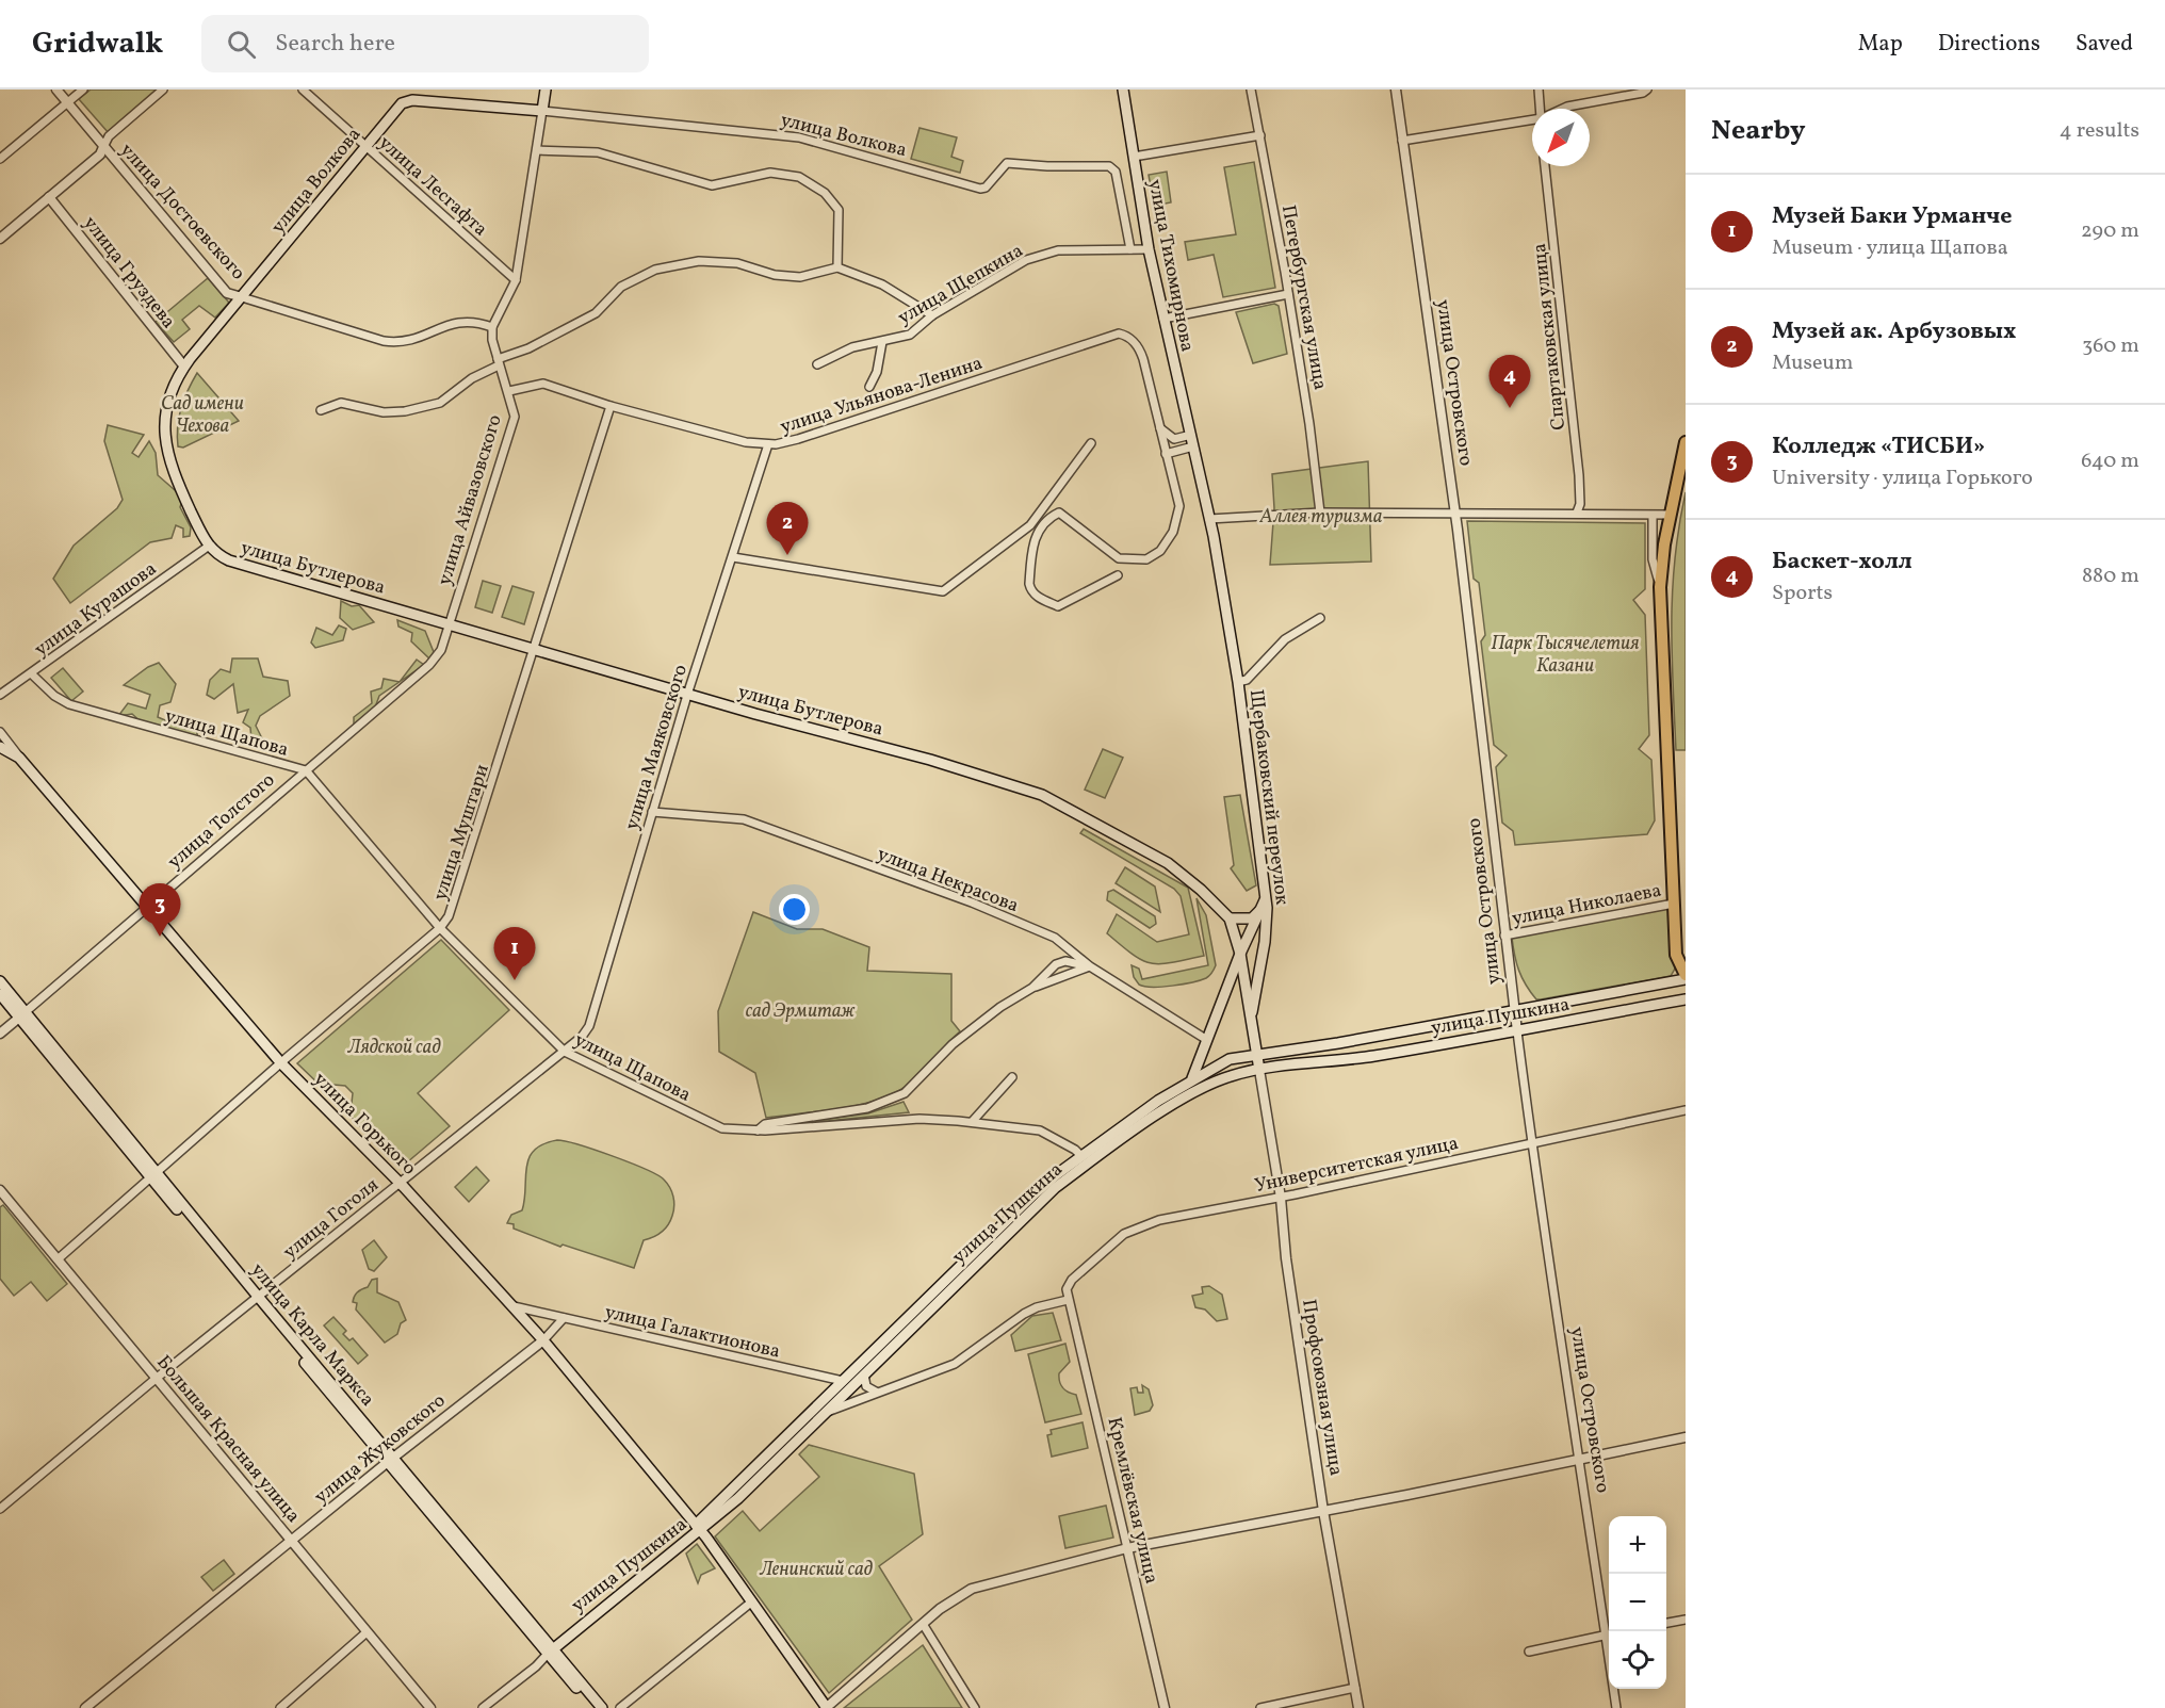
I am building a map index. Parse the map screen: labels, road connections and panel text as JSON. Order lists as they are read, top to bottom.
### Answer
{
  "streets": {
    "main road": [
      "улица Волкова",
      "улица Тихомирнова",
      "улица Бутлерова",
      "Щербаковский переулок",
      "улица Пушкина",
      "улица Горького",
      "улица Карла Маркса"
    ],
    "street": [
      "улица Лесгафта",
      "улица Достоевского",
      "улица Груздева",
      "улица Щепкина",
      "Петербургская улица",
      "Спартаковская улица",
      "улица Островского",
      "улица Ульянова-Ленина",
      "улица Айвазовского",
      "улица Курашова",
      "улица Щапова",
      "улица Маяковского",
      "улица Толстого",
      "улица Муштари",
      "улица Некрасова",
      "улица Николаева",
      "Университетская улица",
      "улица Гоголя",
      "улица Галактионова",
      "Профсоюзная улица",
      "Большая Красная улица",
      "улица Жуковского",
      "Кремлёвская улица"
    ]
  },
  "crossings": [
    ["улица Волкова", "улица Лесгафта"],
    ["улица Волкова", "улица Достоевского"],
    ["улица Волкова", "улица Груздева"],
    ["улица Волкова", "улица Щепкина"],
    ["улица Волкова", "улица Бутлерова"],
    ["улица Волкова", "улица Курашова"],
    ["улица Достоевского", "улица Айвазовского"],
    ["улица Тихомирнова", "улица Щепкина"],
    ["улица Тихомирнова", "Щербаковский переулок"],
    ["улица Островского", "улица Николаева"],
    ["улица Островского", "улица Пушкина"],
    ["улица Островского", "Университетская улица"],
    ["улица Ульянова-Ленина", "улица Айвазовского"],
    ["улица Ульянова-Ленина", "улица Маяковского"],
    ["улица Ульянова-Ленина", "улица Муштари"],
    ["улица Айвазовского", "улица Бутлерова"],
    ["улица Айвазовского", "улица Толстого"],
    ["улица Бутлерова", "улица Курашова"],
    ["улица Бутлерова", "улица Маяковского"],
    ["улица Бутлерова", "Щербаковский переулок"],
    ["улица Бутлерова", "улица Толстого"],
    ["улица Бутлерова", "улица Муштари"],
    ["улица Бутлерова", "улица Пушкина"],
    ["улица Бутлерова", "Профсоюзная улица"],
    ["улица Курашова", "улица Щапова"],
    ["улица Щапова", "улица Маяковского"],
    ["улица Щапова", "улица Толстого"],
    ["улица Щапова", "улица Муштари"],
    ["улица Щапова", "улица Пушкина"],
    ["улица Щапова", "улица Гоголя"],
    ["улица Маяковского", "улица Некрасова"],
    ["улица Маяковского", "улица Гоголя"],
    ["улица Толстого", "улица Горького"],
    ["улица Толстого", "улица Карла Маркса"],
    ["улица Муштари", "улица Горького"],
    ["улица Муштари", "улица Карла Маркса"],
    ["улица Муштари", "Большая Красная улица"],
    ["улица Пушкина", "улица Горького"],
    ["улица Пушкина", "улица Галактионова"],
    ["улица Пушкина", "улица Карла Маркса"],
    ["улица Пушкина", "Профсоюзная улица"],
    ["улица Горького", "улица Гоголя"],
    ["улица Горького", "улица Галактионова"],
    ["улица Горького", "улица Жуковского"],
    ["Университетская улица", "Профсоюзная улица"],
    ["Университетская улица", "Кремлёвская улица"],
    ["улица Гоголя", "улица Карла Маркса"],
    ["улица Гоголя", "Большая Красная улица"],
    ["улица Карла Маркса", "улица Жуковского"],
    ["Большая Красная улица", "улица Жуковского"]
  ],
  "parks": [
    "Сад имени Чехова",
    "Аллея туризма",
    "Парк Тысячелетия Казани",
    "сад Эрмитаж",
    "Лядской сад",
    "Ленинский сад"
  ],
  "north": "bottom left",
  "page": {
    "header": "Gridwalk",
    "search": "Search here",
    "nav": ["Map", "Directions", "Saved"],
    "heading": ["Nearby", "4 results"],
    "list": [
      {
        "mark": "1",
        "name": "Музей Баки Урманче",
        "note": "Museum · улица Щапова",
        "value": "290 m"
      },
      {
        "mark": "2",
        "name": "Музей ак. Арбузовых",
        "note": "Museum",
        "value": "360 m"
      },
      {
        "mark": "3",
        "name": "Колледж «ТИСБИ»",
        "note": "University · улица Горького",
        "value": "640 m"
      },
      {
        "mark": "4",
        "name": "Баскет-холл",
        "note": "Sports",
        "value": "880 m"
      }
    ],
    "pins": [
      "4",
      "2",
      "3",
      "1"
    ],
    "map_buttons": ["+", "−"]
  }
}
